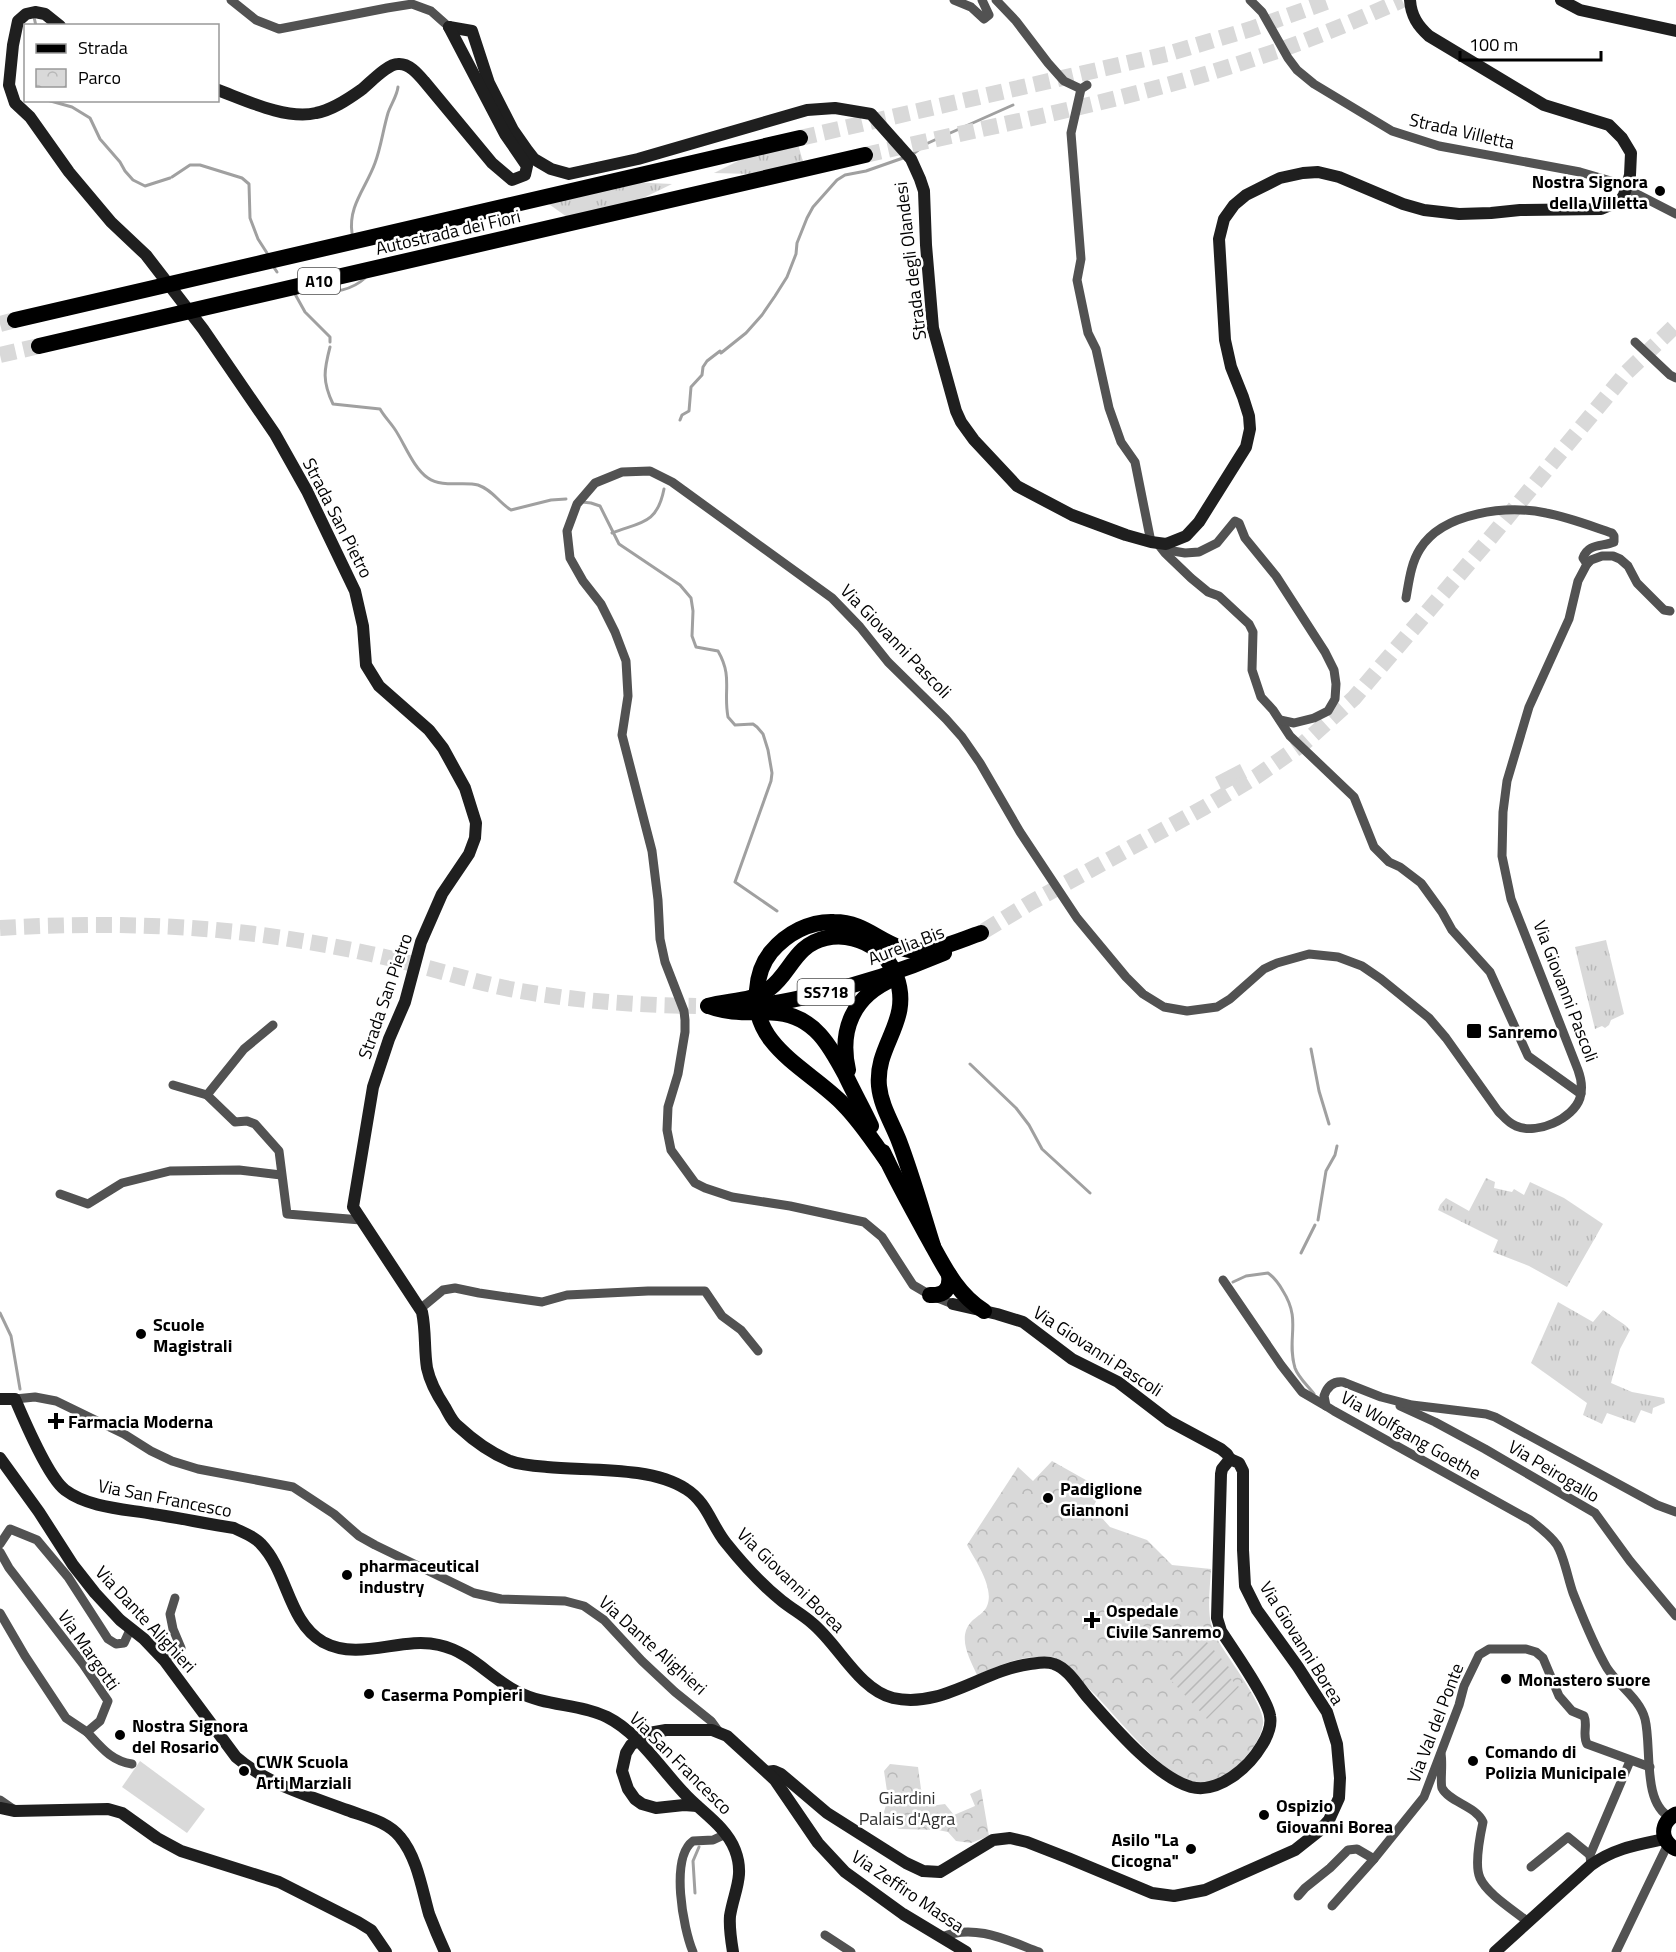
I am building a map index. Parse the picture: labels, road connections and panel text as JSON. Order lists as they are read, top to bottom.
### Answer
{
  "streets": {
    "highway": [
      "Autostrada dei Fiori",
      "A10",
      "Aurelia Bis",
      "SS718"
    ],
    "street": [
      "Strada Villetta",
      "Strada degli Olandesi",
      "Strada San Pietro",
      "Via Giovanni Pascoli",
      "Via Wolfgang Goethe",
      "Via Peirogallo",
      "Via San Francesco",
      "Via Giovanni Borea",
      "Via Dante Alighieri",
      "Via Margotti",
      "Via Val del Ponte",
      "Via Zeffiro Massa"
    ]
  },
  "crossings": [
    ["Strada San Pietro", "Via Giovanni Borea"],
    ["Via Giovanni Pascoli", "Via Giovanni Borea"],
    ["Via Wolfgang Goethe", "Via Peirogallo"],
    ["Via Wolfgang Goethe", "Via Val del Ponte"],
    ["Via San Francesco", "Via Dante Alighieri"],
    ["Via Giovanni Borea", "Via Dante Alighieri"],
    ["Via Giovanni Borea", "Via Zeffiro Massa"],
    ["Via Dante Alighieri", "Via Margotti"],
    ["Via Dante Alighieri", "Via Zeffiro Massa"]
  ],
  "parks": ["Giardini Palais d'Agra"],
  "places": {
    "other": [
      "Nostra Signora della Villetta",
      "Scuole Magistrali",
      "Padiglione Giannoni",
      "pharmaceutical industry",
      "Monastero suore",
      "Caserma Pompieri",
      "Nostra Signora del Rosario",
      "Comando di Polizia Municipale",
      "CWK Scuola Arti Marziali",
      "Ospizio Giovanni Borea",
      "Asilo \"La Cicogna\""
    ],
    "transit": ["Sanremo"],
    "health": ["Farmacia Moderna", "Ospedale Civile Sanremo"]
  },
  "legend": ["Strada", "Parco"],
  "scale_bar": "100 m"
}
